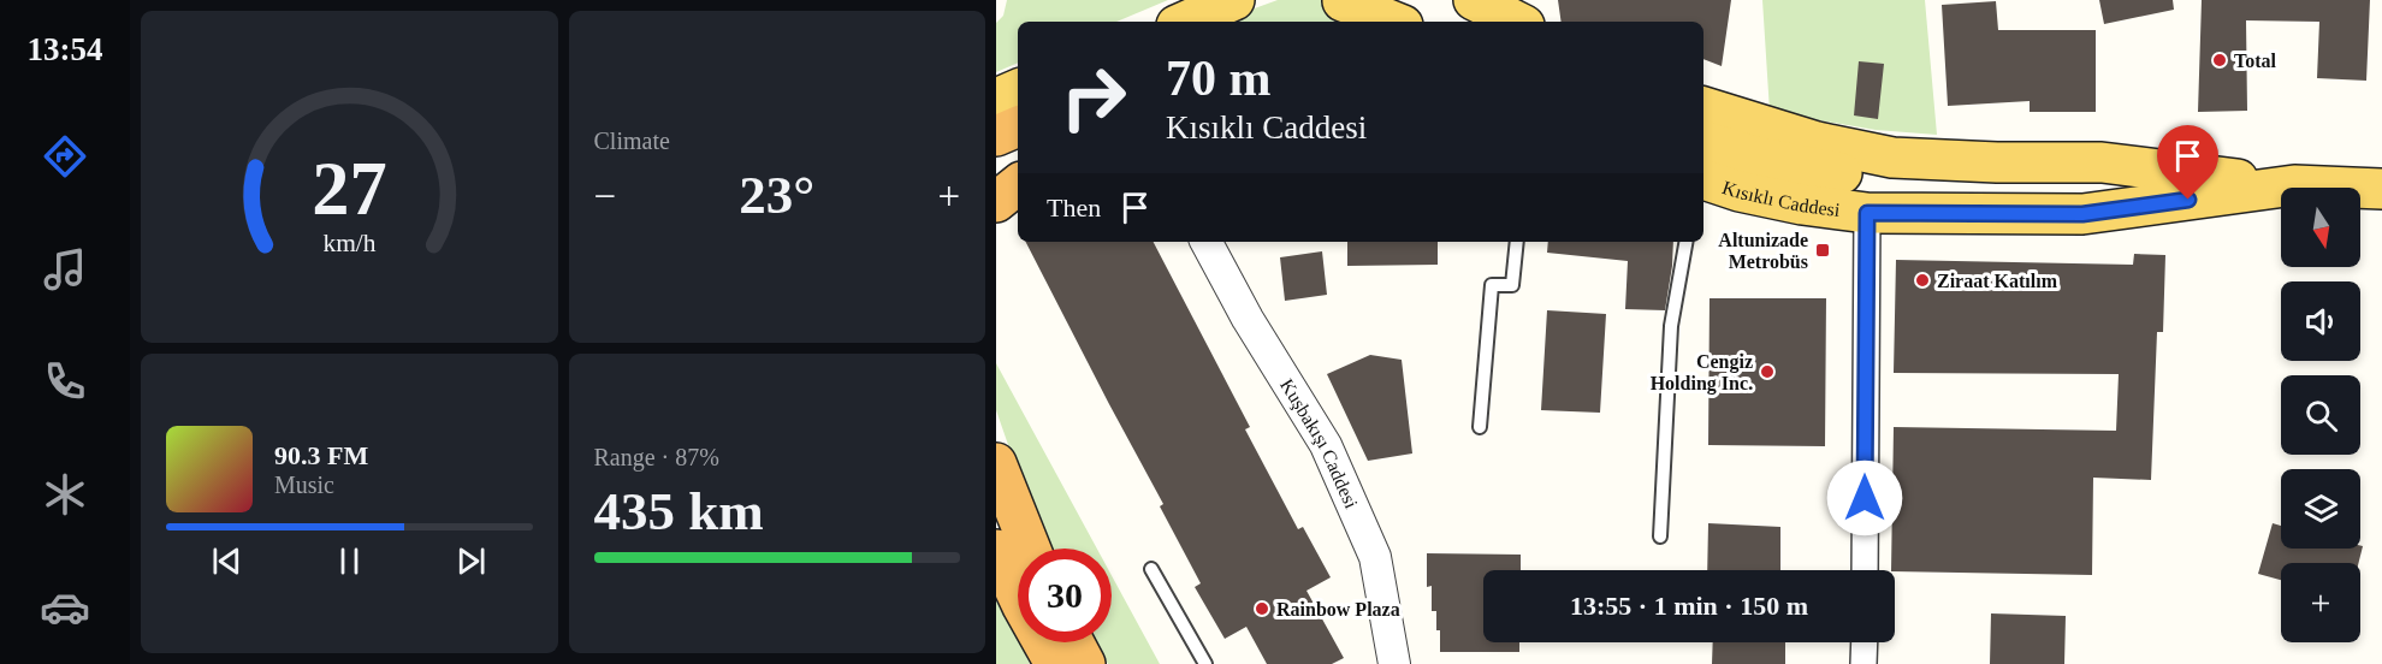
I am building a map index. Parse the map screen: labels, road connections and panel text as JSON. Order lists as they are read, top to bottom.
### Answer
{
  "streets": {
    "main road": ["Kısıklı Caddesi"],
    "street": ["Kuşbakışı Caddesi"]
  },
  "places": {
    "other": [
      "Total",
      "Ziraat Katılım",
      "Cengiz Holding Inc.",
      "Rainbow Plaza"
    ],
    "transit": ["Altunizade Metrobüs"]
  },
  "north": "bottom",
  "page": {
    "tabs": "13:54",
    "tile": [
      "Climate",
      ["Range · 87%", "435 km"]
    ],
    "turn": ["70 m", "Kısıklı Caddesi"],
    "heat": ["−", "23°", "+"],
    "then": "Then",
    "map_buttons": "+",
    "song": ["90.3 FM", "Music"],
    "limit": "30",
    "trip": "13:55 · 1 min · 150 m",
    "gauge": ["27", "km/h"]
  }
}
